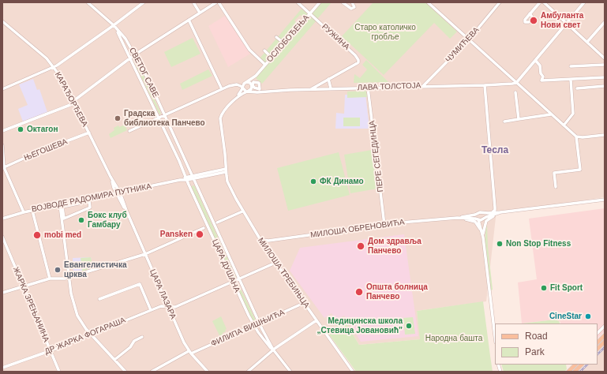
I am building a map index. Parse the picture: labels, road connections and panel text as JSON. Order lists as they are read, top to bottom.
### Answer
{
  "streets": {
    "street": [
      "РУЖИНА",
      "ОСЛОБОЂЕЊА",
      "ЧУМИЋЕВА",
      "СВЕТОГ САВЕ",
      "ЛАВА ТОЛСТОЈА",
      "КАРАЂОРЂЕВА",
      "ЊЕГОШЕВА",
      "ПЕРЕ СЕГЕДИНЦА",
      "ВОЈВОДЕ РАДОМИРА ПУТНИКА",
      "МИЛОША ОБРЕНОВИЋА",
      "ЦАРА ДУШАНА",
      "МИЛОША ТРЕБИЊЦА",
      "ЦАРА ЛАЗАРА",
      "ЖАРКА ЗРЕЊАНИНА",
      "ФИЛИПА ВИШЊИЋА",
      "ДР ЖАРКА ФОГАРАША"
    ]
  },
  "crossings": [
    ["РУЖИНА", "ОСЛОБОЂЕЊА"],
    ["ОСЛОБОЂЕЊА", "ЛАВА ТОЛСТОЈА"],
    ["ЧУМИЋЕВА", "ЛАВА ТОЛСТОЈА"],
    ["СВЕТОГ САВЕ", "ВОЈВОДЕ РАДОМИРА ПУТНИКА"],
    ["СВЕТОГ САВЕ", "ЦАРА ДУШАНА"],
    ["ЛАВА ТОЛСТОЈА", "ПЕРЕ СЕГЕДИНЦА"],
    ["КАРАЂОРЂЕВА", "ЊЕГОШЕВА"],
    ["КАРАЂОРЂЕВА", "ВОЈВОДЕ РАДОМИРА ПУТНИКА"],
    ["КАРАЂОРЂЕВА", "ЦАРА ЛАЗАРА"],
    ["ПЕРЕ СЕГЕДИНЦА", "МИЛОША ОБРЕНОВИЋА"],
    ["ВОЈВОДЕ РАДОМИРА ПУТНИКА", "ЦАРА ДУШАНА"],
    ["ВОЈВОДЕ РАДОМИРА ПУТНИКА", "МИЛОША ТРЕБИЊЦА"],
    ["ВОЈВОДЕ РАДОМИРА ПУТНИКА", "ЦАРА ЛАЗАРА"],
    ["ЦАРА ДУШАНА", "ФИЛИПА ВИШЊИЋА"],
    ["ЦАРА ДУШАНА", "ДР ЖАРКА ФОГАРАША"],
    ["МИЛОША ТРЕБИЊЦА", "ФИЛИПА ВИШЊИЋА"],
    ["МИЛОША ТРЕБИЊЦА", "ДР ЖАРКА ФОГАРАША"],
    ["ЦАРА ЛАЗАРА", "ФИЛИПА ВИШЊИЋА"],
    ["ЦАРА ЛАЗАРА", "ДР ЖАРКА ФОГАРАША"],
    ["ЖАРКА ЗРЕЊАНИНА", "ДР ЖАРКА ФОГАРАША"]
  ],
  "districts": ["Тесла"],
  "parks": ["Старо католичко гробље", "Народна башта"],
  "places": [
    "Амбуланта Нови свет",
    "Градска библиотека Панчево",
    "Октагон",
    "ФК Динамо",
    "Бокс клуб Гамбару",
    "Pansken",
    "mobi med",
    "Non Stop Fitness",
    "Дом здравља Панчево",
    "Евангелистичка црква",
    "Fit Sport",
    "Општа болница Панчево",
    "CineStar",
    "Медицинска школа „Стевица Јовановић”"
  ],
  "legend": ["Road", "Park"]
}
